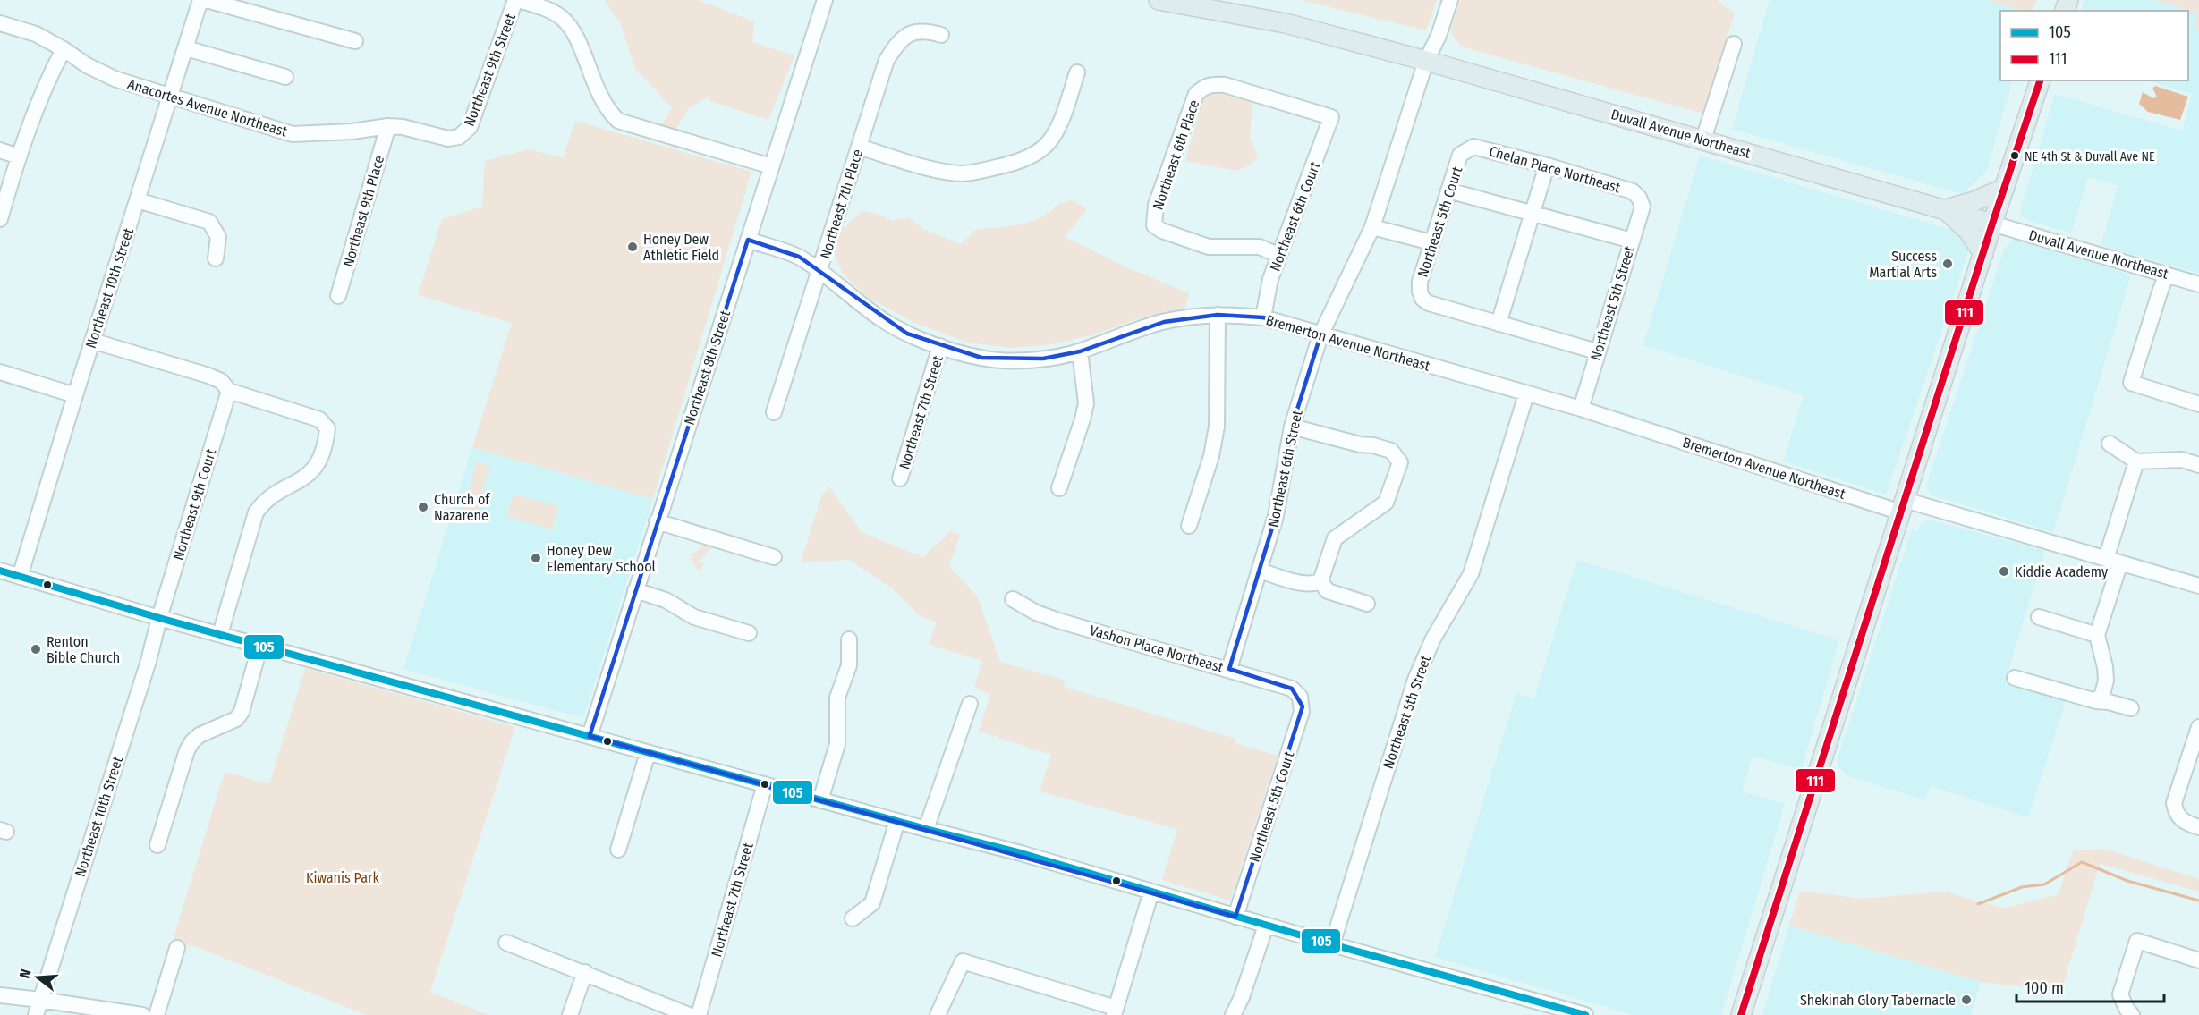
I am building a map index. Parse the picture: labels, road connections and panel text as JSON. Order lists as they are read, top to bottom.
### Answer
{
  "streets": {
    "main road": ["Duvall Avenue Northeast"],
    "street": [
      "Northeast 9th Street",
      "Anacortes Avenue Northeast",
      "Northeast 6th Place",
      "Chelan Place Northeast",
      "Northeast 7th Place",
      "Northeast 9th Place",
      "Northeast 6th Court",
      "Northeast 5th Court",
      "Northeast 10th Street",
      "Northeast 5th Street",
      "Bremerton Avenue Northeast",
      "Northeast 8th Street",
      "Northeast 7th Street",
      "Northeast 6th Street",
      "Northeast 9th Court",
      "Vashon Place Northeast"
    ]
  },
  "crossings": [
    ["Northeast 9th Street", "Anacortes Avenue Northeast"],
    ["Anacortes Avenue Northeast", "Northeast 9th Place"],
    ["Anacortes Avenue Northeast", "Northeast 10th Street"],
    ["Duvall Avenue Northeast", "Northeast 6th Street"],
    ["Northeast 6th Place", "Northeast 6th Court"],
    ["Chelan Place Northeast", "Northeast 5th Court"],
    ["Chelan Place Northeast", "Northeast 5th Street"],
    ["Northeast 7th Place", "Bremerton Avenue Northeast"],
    ["Northeast 6th Court", "Bremerton Avenue Northeast"],
    ["Northeast 5th Court", "Vashon Place Northeast"],
    ["Northeast 10th Street", "Northeast 9th Court"],
    ["Northeast 5th Street", "Bremerton Avenue Northeast"],
    ["Bremerton Avenue Northeast", "Northeast 8th Street"],
    ["Bremerton Avenue Northeast", "Northeast 7th Street"],
    ["Bremerton Avenue Northeast", "Northeast 6th Street"],
    ["Northeast 6th Street", "Vashon Place Northeast"]
  ],
  "parks": ["Kiwanis Park"],
  "places": [
    "NE 4th St & Duvall Ave NE",
    "Honey Dew Athletic Field",
    "Success Martial Arts",
    "Church of Nazarene",
    "Honey Dew Elementary School",
    "Kiddie Academy",
    "Renton Bible Church",
    "Shekinah Glory Tabernacle"
  ],
  "lines": ["transit line 111", "transit line 105"],
  "legend": ["105", "111"],
  "scale_bar": "100 m",
  "north": "left"
}
